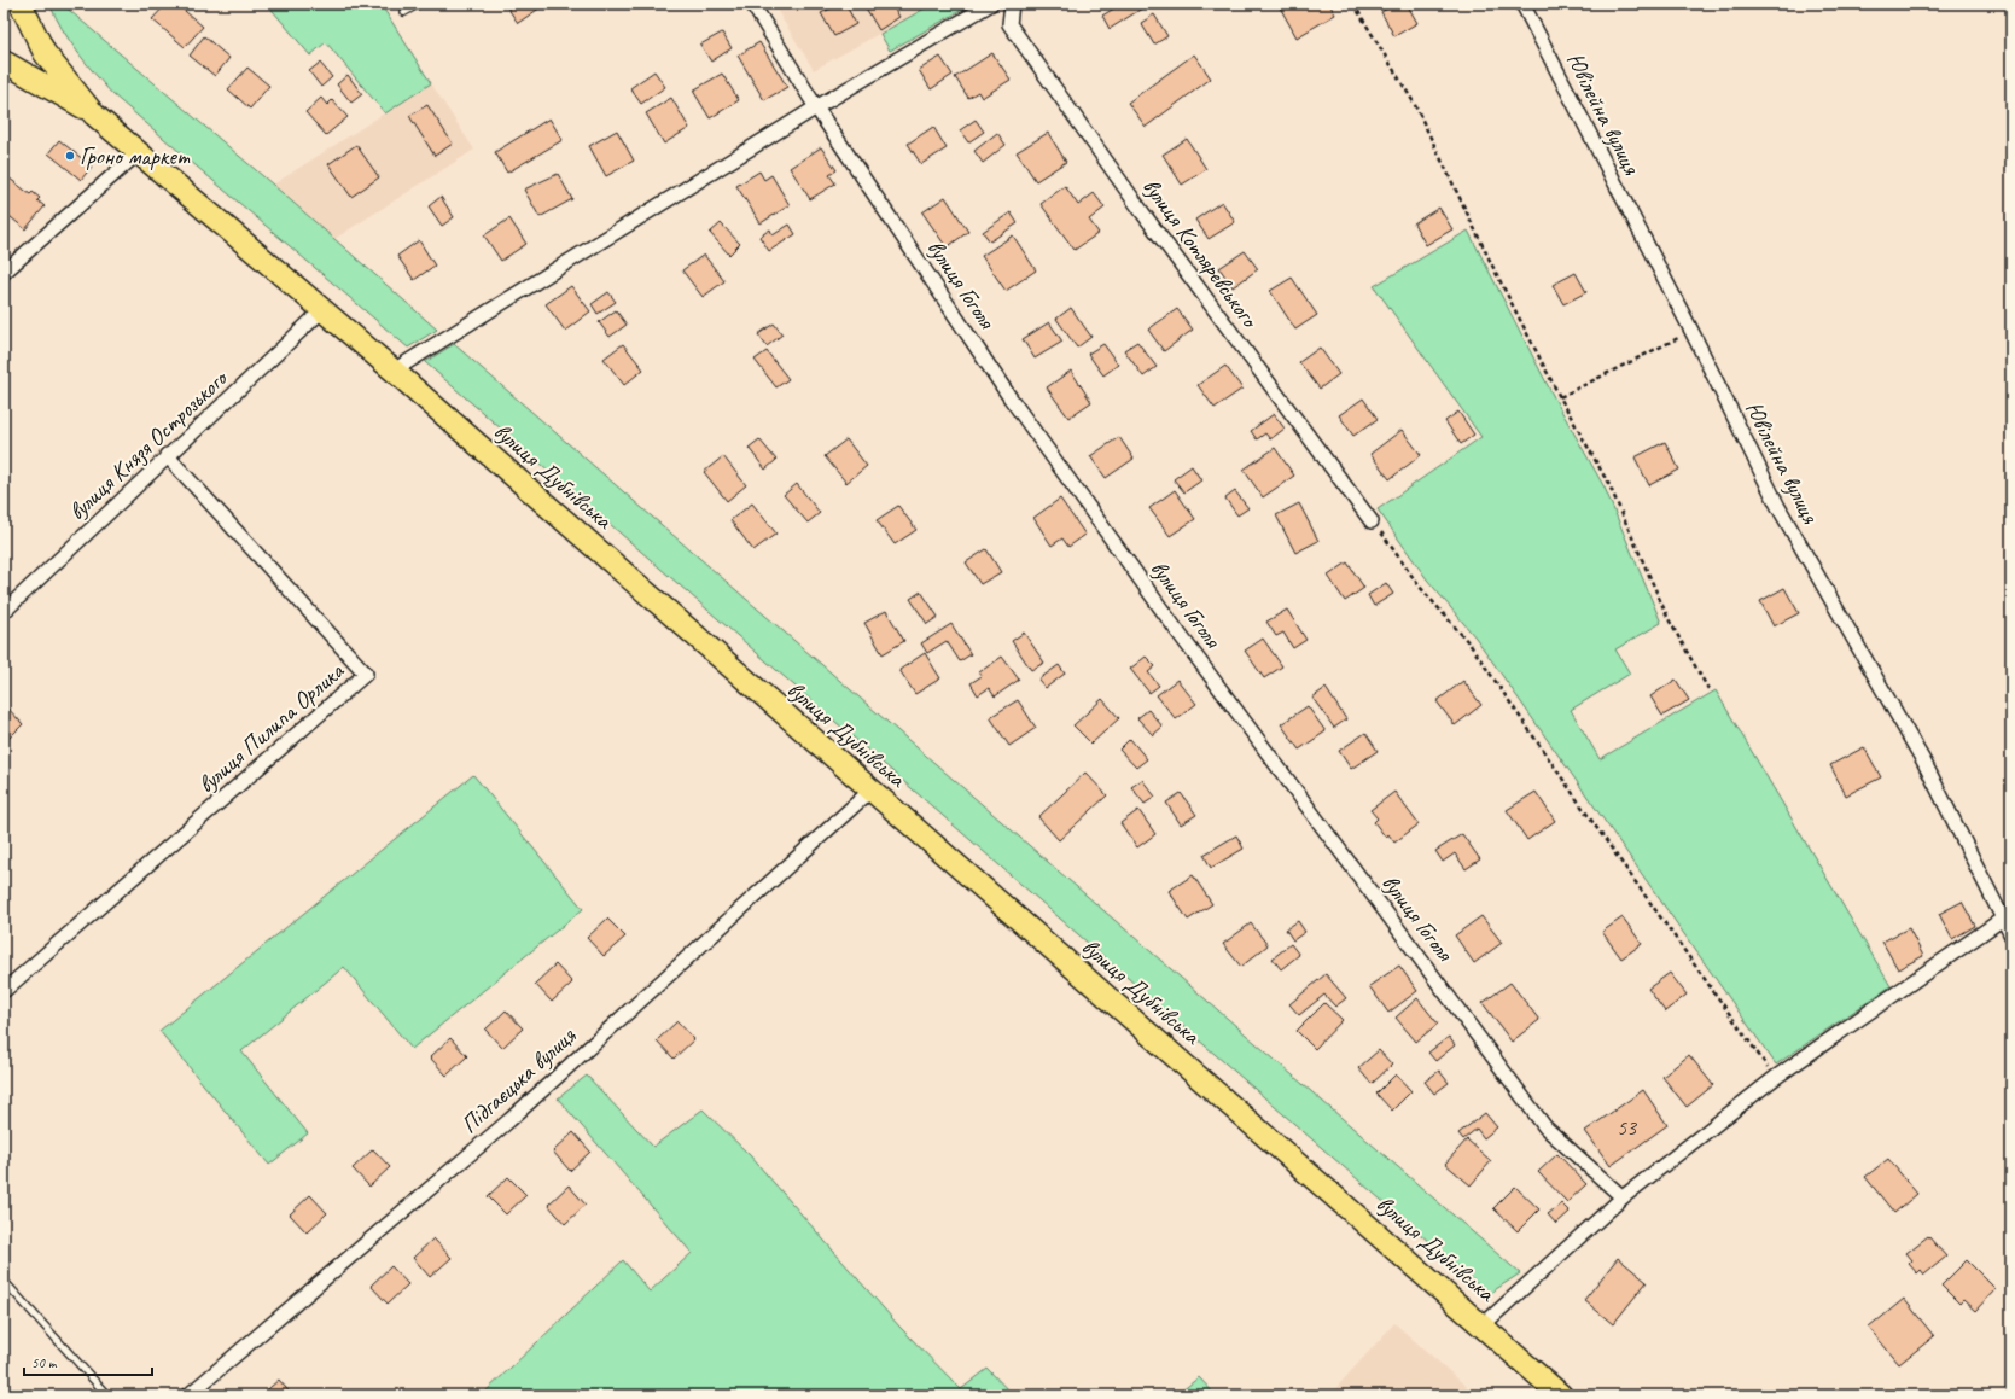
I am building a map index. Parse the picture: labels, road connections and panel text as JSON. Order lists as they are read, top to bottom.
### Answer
{
  "streets": {
    "highway": ["вулиця Дубнівська"],
    "street": [
      "Ювілейна вулиця",
      "вулиця Котляревського",
      "вулиця Гоголя",
      "вулиця Князя Острозького",
      "вулиця Пилипа Орлика",
      "Підгаєцька вулиця"
    ]
  },
  "crossings": [
    ["вулиця Князя Острозького", "вулиця Дубнівська"],
    ["вулиця Князя Острозького", "вулиця Пилипа Орлика"],
    ["вулиця Дубнівська", "Підгаєцька вулиця"]
  ],
  "places": ["Гроно маркет"],
  "house_numbers": ["53"],
  "scale_bar": "50 m"
}
